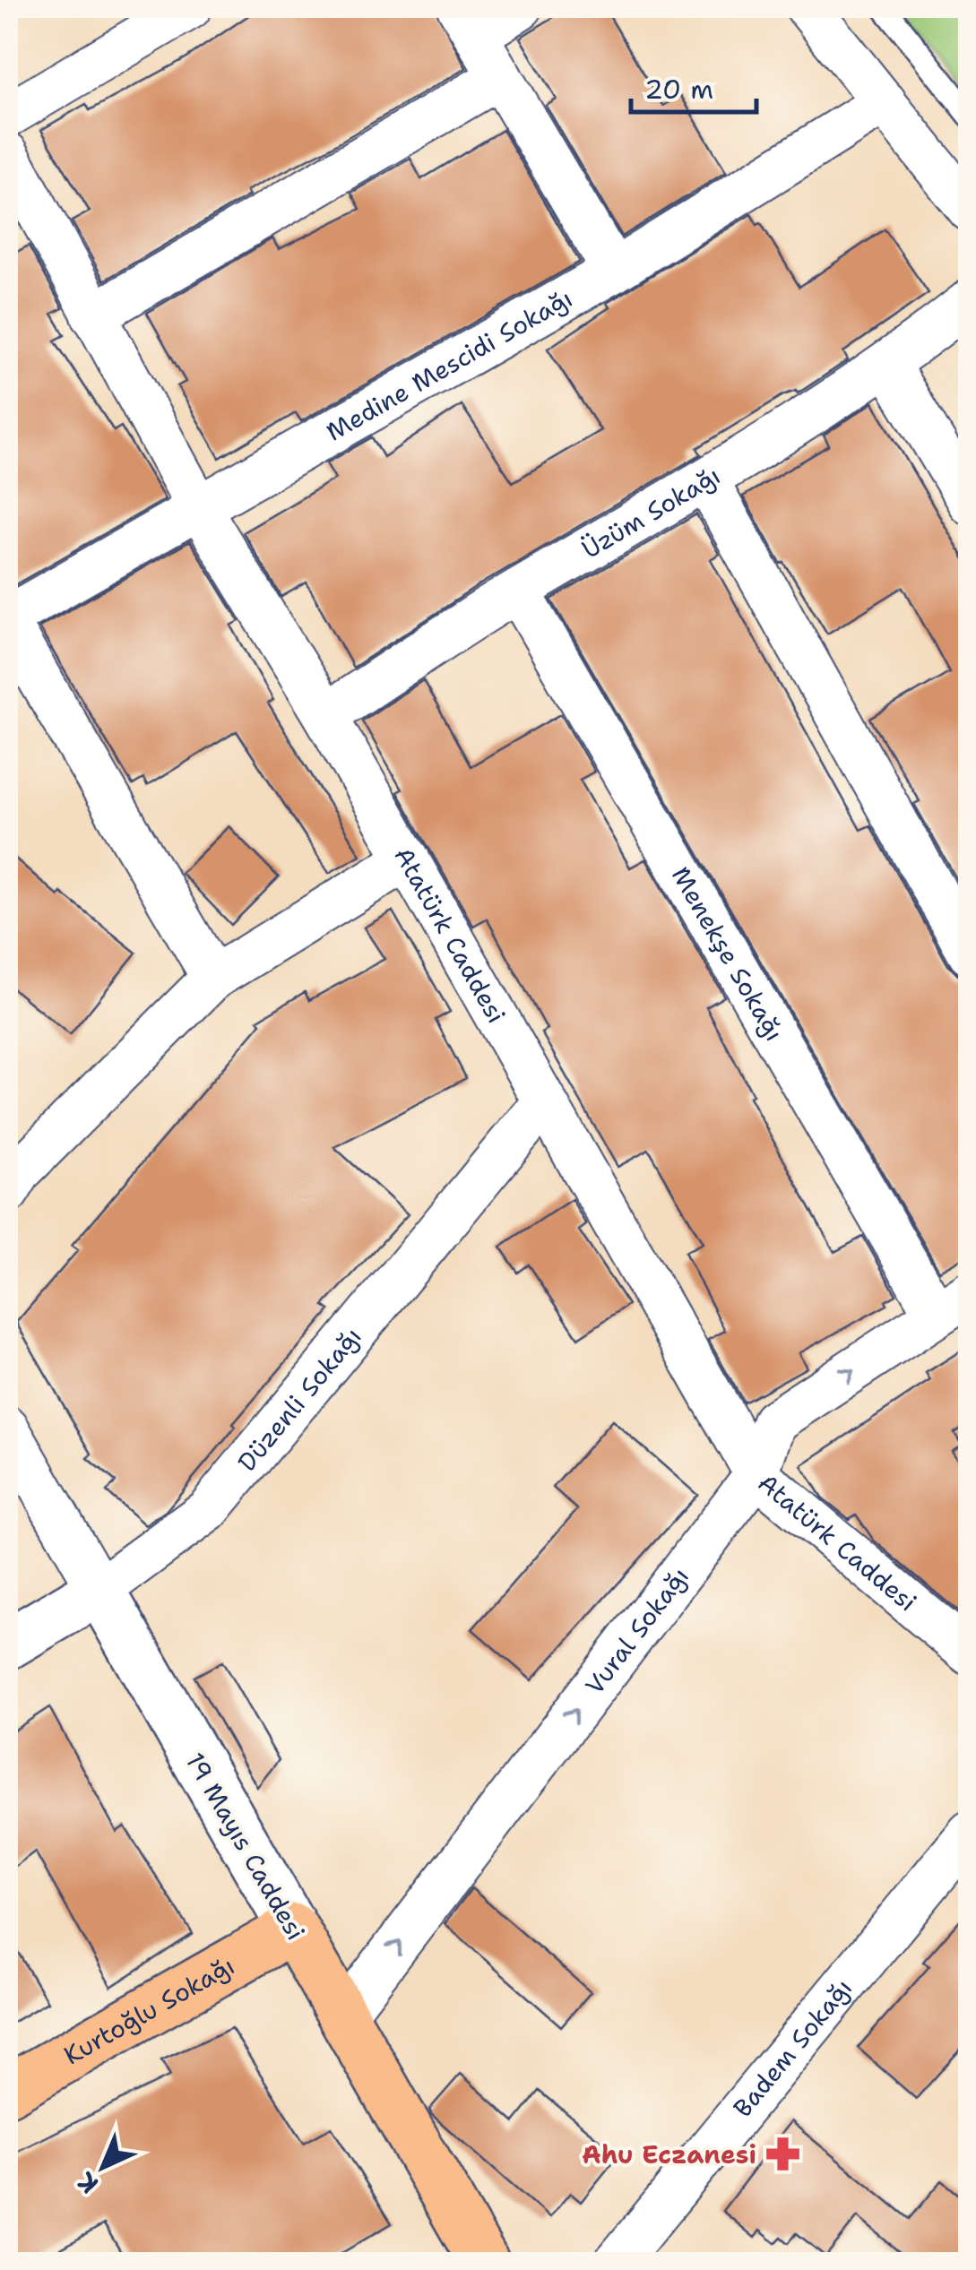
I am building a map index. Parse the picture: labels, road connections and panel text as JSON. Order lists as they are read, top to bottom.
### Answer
{
  "streets": {
    "main road": ["19 Mayıs Caddesi", "Kurtoğlu Sokağı"],
    "street": [
      "Medine Mescidi Sokağı",
      "Üzüm Sokağı",
      "Atatürk Caddesi",
      "Menekşe Sokağı",
      "Düzenli Sokağı",
      "Vural Sokağı",
      "Badem Sokağı"
    ]
  },
  "crossings": [
    ["Medine Mescidi Sokağı", "Atatürk Caddesi"],
    ["Üzüm Sokağı", "Atatürk Caddesi"],
    ["Üzüm Sokağı", "Menekşe Sokağı"],
    ["Atatürk Caddesi", "Düzenli Sokağı"],
    ["Atatürk Caddesi", "Vural Sokağı"],
    ["Menekşe Sokağı", "Vural Sokağı"],
    ["Düzenli Sokağı", "19 Mayıs Caddesi"],
    ["Vural Sokağı", "19 Mayıs Caddesi"],
    ["19 Mayıs Caddesi", "Kurtoğlu Sokağı"]
  ],
  "one_way": ["Vural Sokağı"],
  "places": {
    "pharmacy": ["Ahu Eczanesi"]
  },
  "scale_bar": "20 m",
  "north": "bottom left"
}
